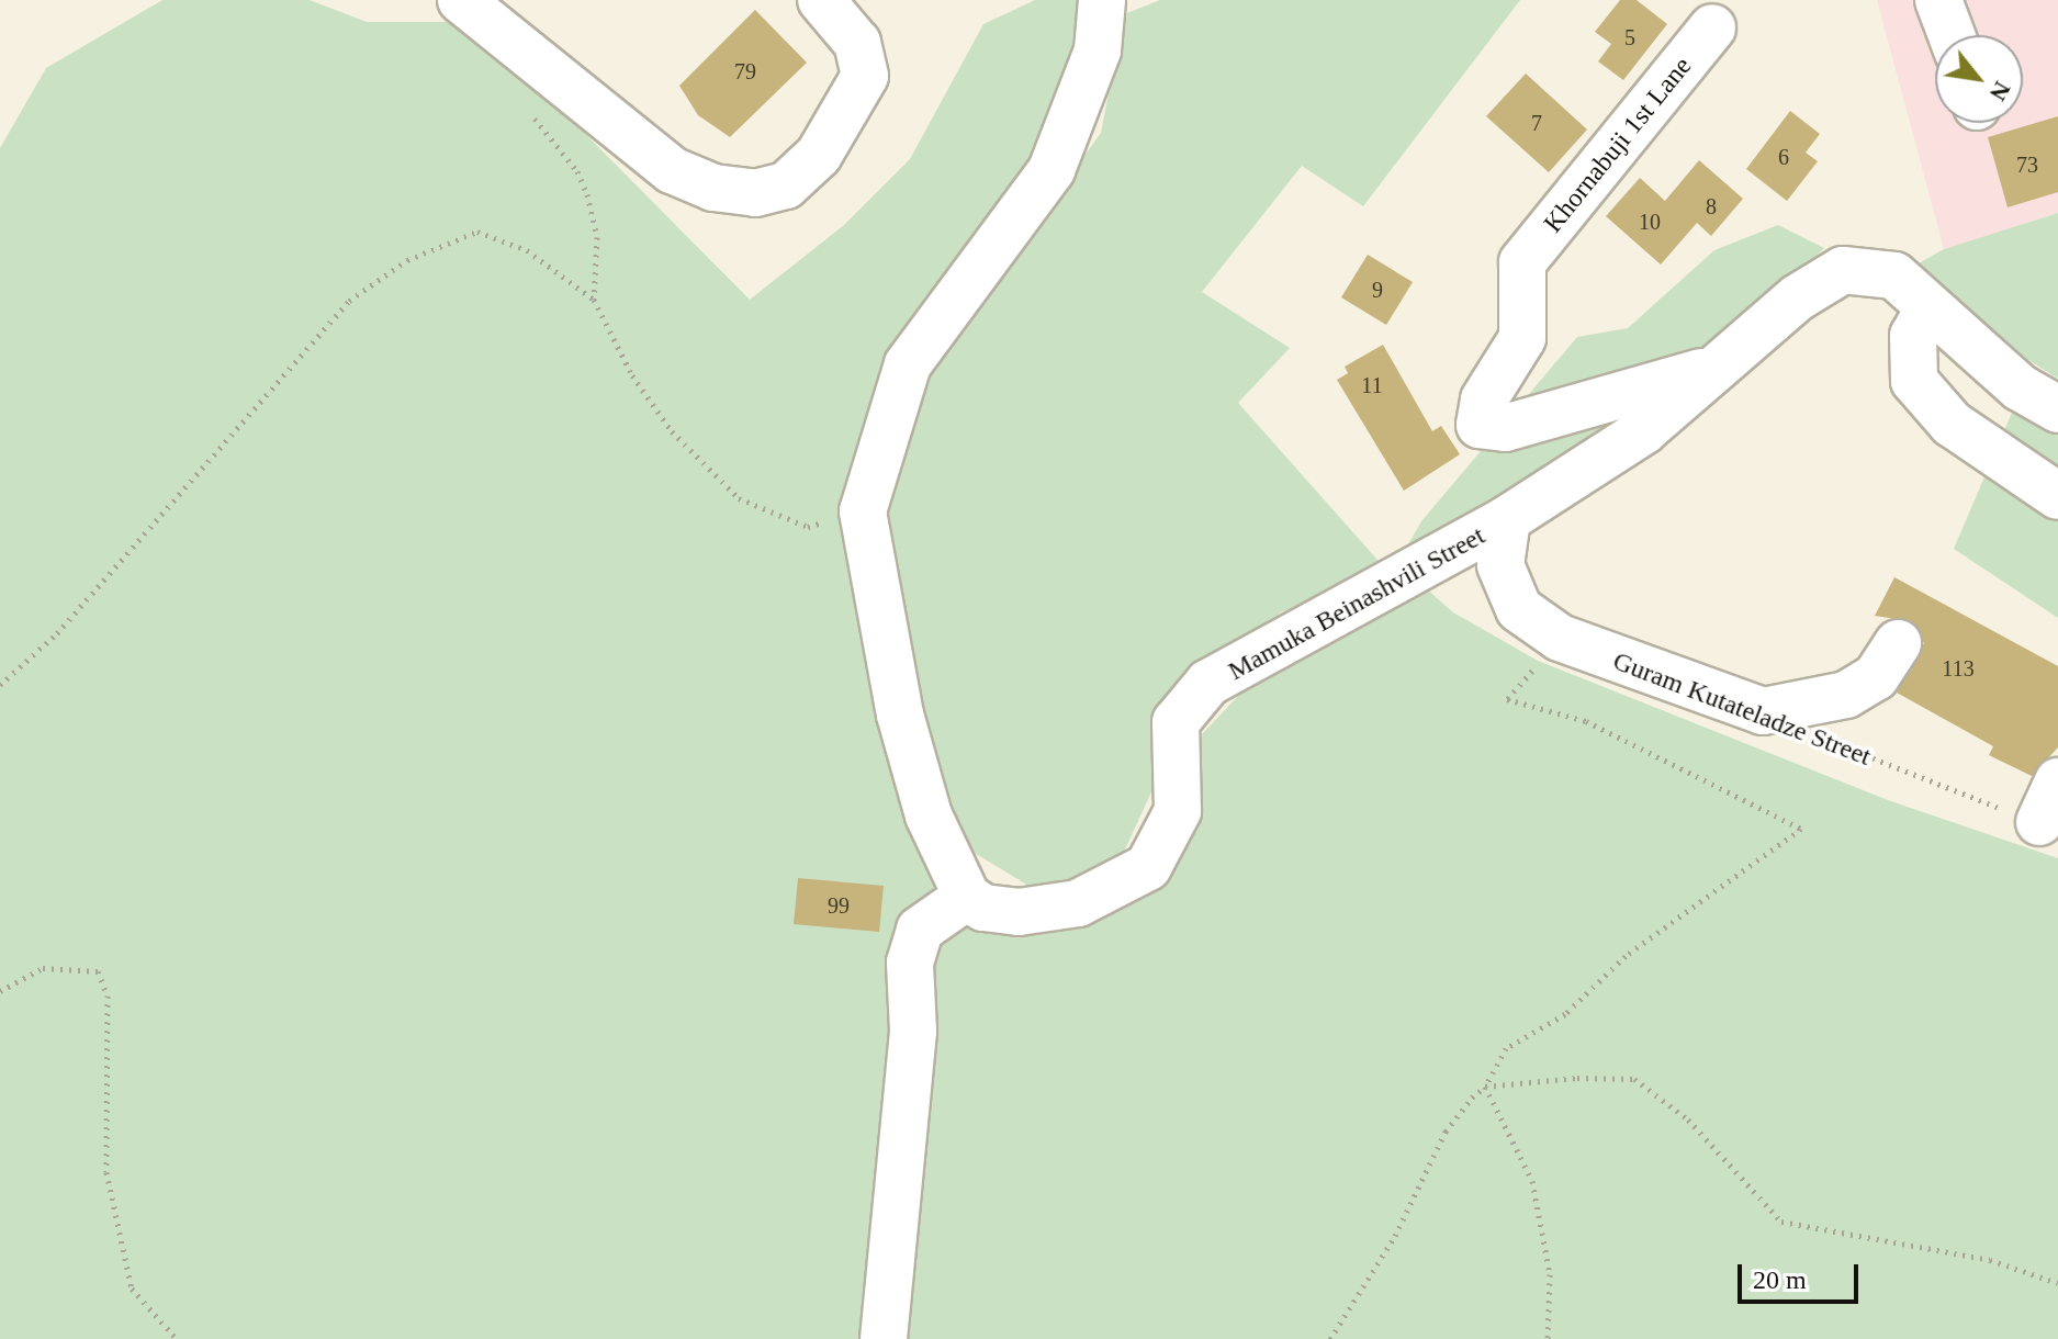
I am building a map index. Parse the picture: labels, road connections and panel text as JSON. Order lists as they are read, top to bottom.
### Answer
{
  "streets": {
    "street": ["Khornabuji 1st Lane", "Mamuka Beinashvili Street", "Guram Kutateladze Street"]
  },
  "crossings": [
    ["Khornabuji 1st Lane", "Mamuka Beinashvili Street"],
    ["Mamuka Beinashvili Street", "Guram Kutateladze Street"]
  ],
  "house_numbers": [
    "5",
    "79",
    "7",
    "6",
    "73",
    "8",
    "10",
    "9",
    "11",
    "113",
    "99"
  ],
  "scale_bar": "20 m",
  "north": "bottom right"
}
